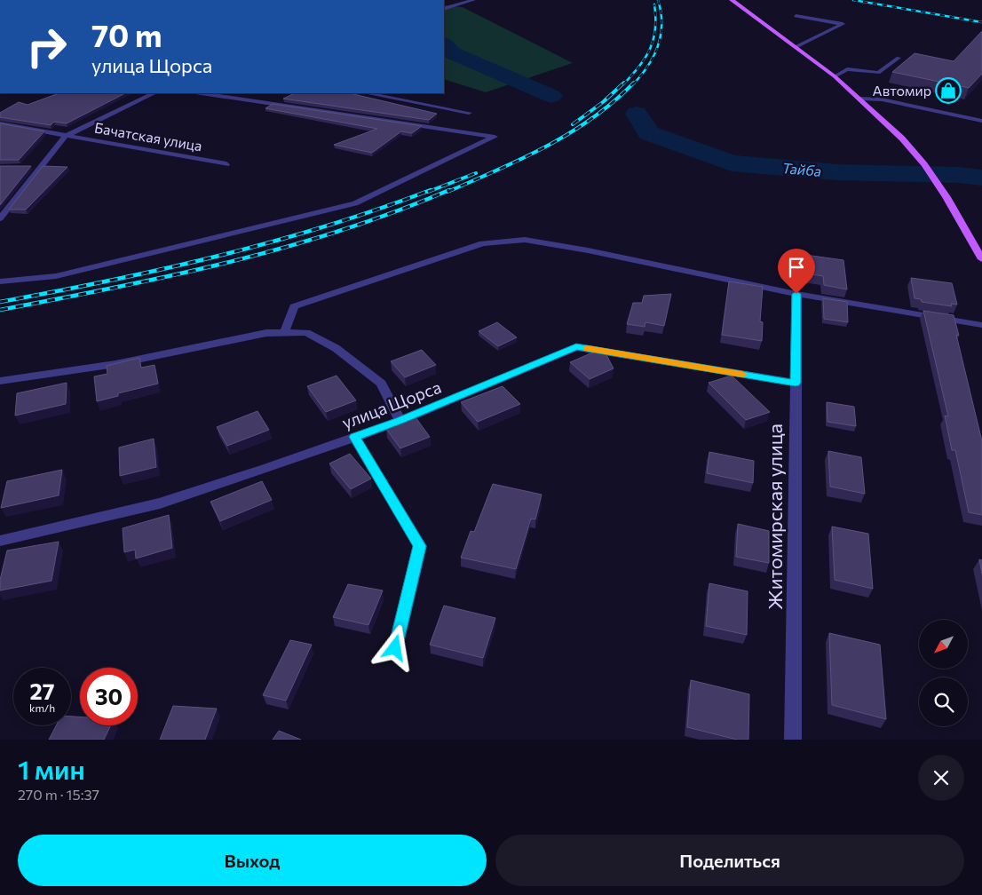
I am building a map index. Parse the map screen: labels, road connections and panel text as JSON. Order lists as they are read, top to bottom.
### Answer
{
  "streets": {
    "street": ["Бачатская улица", "улица Щорса", "Житомирская улица"]
  },
  "crossings": [
    ["улица Щорса", "Житомирская улица"]
  ],
  "water": ["Тайба"],
  "places": {
    "shop": ["Автомир"]
  },
  "north": "bottom left",
  "page": {
    "turn": ["70 m", "улица Щорса"],
    "speed": "27 km/h",
    "limit": "30",
    "heading": ["1 мин", "270 m · 15:37"],
    "buttons": ["Выход", "Поделиться"]
  }
}
